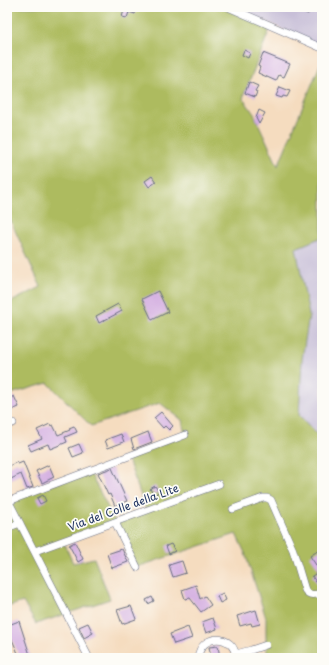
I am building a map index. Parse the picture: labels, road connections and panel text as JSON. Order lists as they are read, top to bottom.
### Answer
{
  "streets": {
    "street": ["Via del Colle della Lite"]
  }
}
